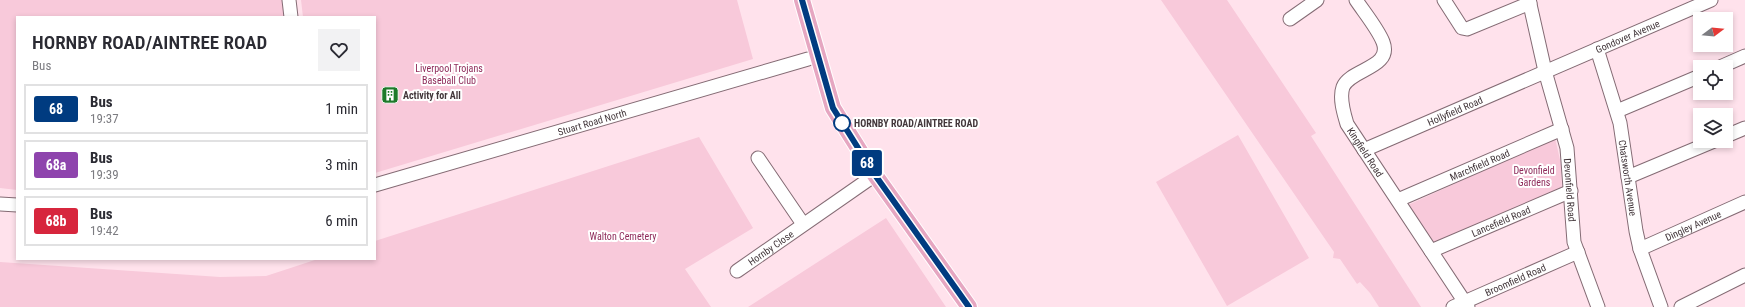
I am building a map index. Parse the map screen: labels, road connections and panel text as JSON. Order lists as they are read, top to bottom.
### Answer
{
  "streets": {
    "street": [
      "Gondover Avenue",
      "Hollyfield Road",
      "Stuart Road North",
      "Kingfield Road",
      "Marchfield Road",
      "Chatsworth Avenue",
      "Devonfield Road",
      "Lancefield Road",
      "Dingley Avenue",
      "Hornby Close",
      "Broomfield Road"
    ]
  },
  "crossings": [
    ["Gondover Avenue", "Hollyfield Road"],
    ["Gondover Avenue", "Chatsworth Avenue"],
    ["Gondover Avenue", "Devonfield Road"],
    ["Hollyfield Road", "Kingfield Road"],
    ["Hollyfield Road", "Devonfield Road"],
    ["Kingfield Road", "Marchfield Road"],
    ["Kingfield Road", "Lancefield Road"],
    ["Kingfield Road", "Broomfield Road"],
    ["Marchfield Road", "Devonfield Road"],
    ["Chatsworth Avenue", "Dingley Avenue"],
    ["Devonfield Road", "Lancefield Road"],
    ["Devonfield Road", "Broomfield Road"]
  ],
  "parks": ["Liverpool Trojans Baseball Club", "Devonfield Gardens", "Walton Cemetery"],
  "places": {
    "building": ["Activity for All"],
    "other": ["HORNBY ROAD/AINTREE ROAD"]
  },
  "lines": ["bus line 68"],
  "north": "right",
  "page": {
    "on_map": "68",
    "heading": ["HORNBY ROAD/AINTREE ROAD", "Bus"],
    "list": [
      {
        "mark": "68",
        "name": "Bus",
        "note": "19:37",
        "value": "1 min"
      },
      {
        "mark": "68a",
        "name": "Bus",
        "note": "19:39",
        "value": "3 min"
      },
      {
        "mark": "68b",
        "name": "Bus",
        "note": "19:42",
        "value": "6 min"
      }
    ]
  }
}
